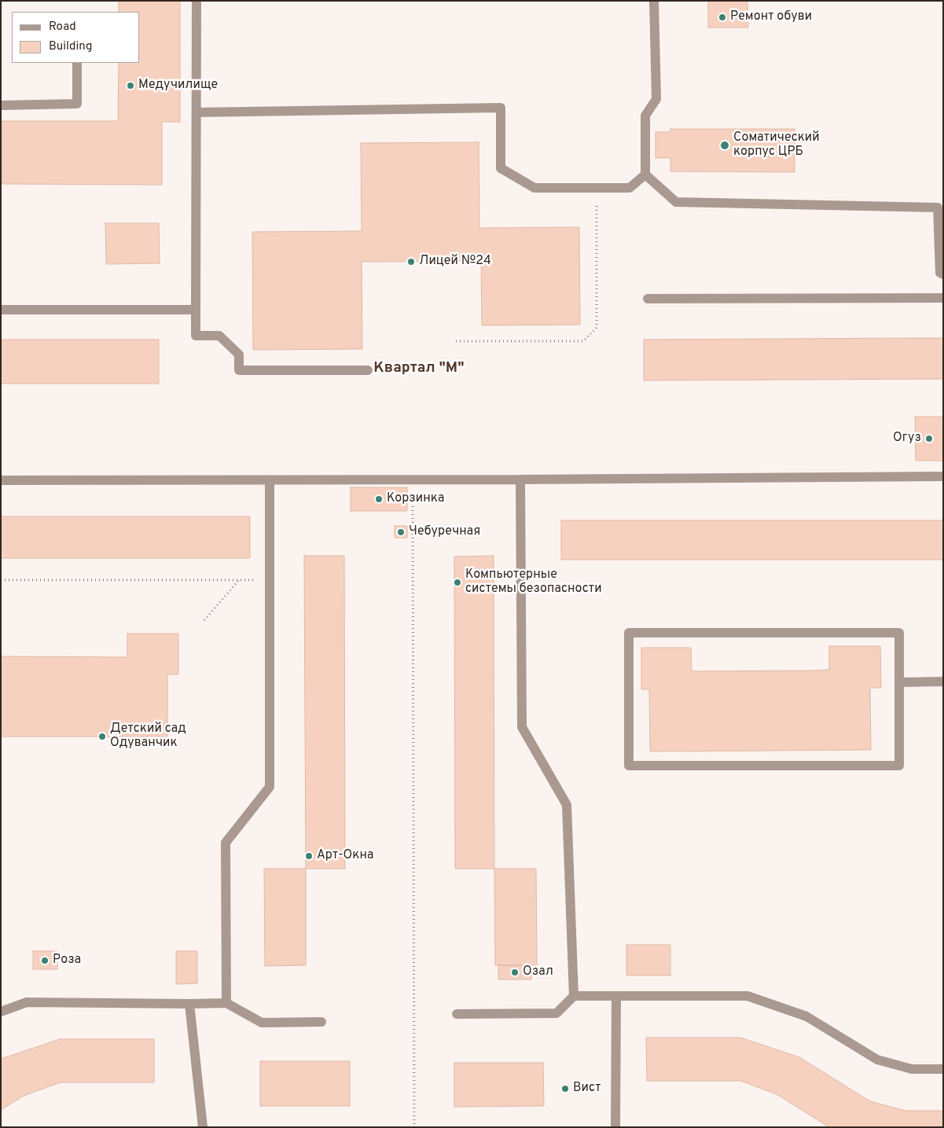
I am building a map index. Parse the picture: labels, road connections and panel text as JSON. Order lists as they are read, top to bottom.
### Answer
{
  "districts": ["Квартал \"М\""],
  "places": [
    "Ремонт обуви",
    "Медучилище",
    "Соматический корпус ЦРБ",
    "Лицей №24",
    "Огуз",
    "Корзинка",
    "Чебуречная",
    "Компьютерные системы безопасности",
    "Детский сад Одуванчик",
    "Арт-Окна",
    "Роза",
    "Озал",
    "Вист"
  ],
  "legend": ["Road", "Building"]
}
